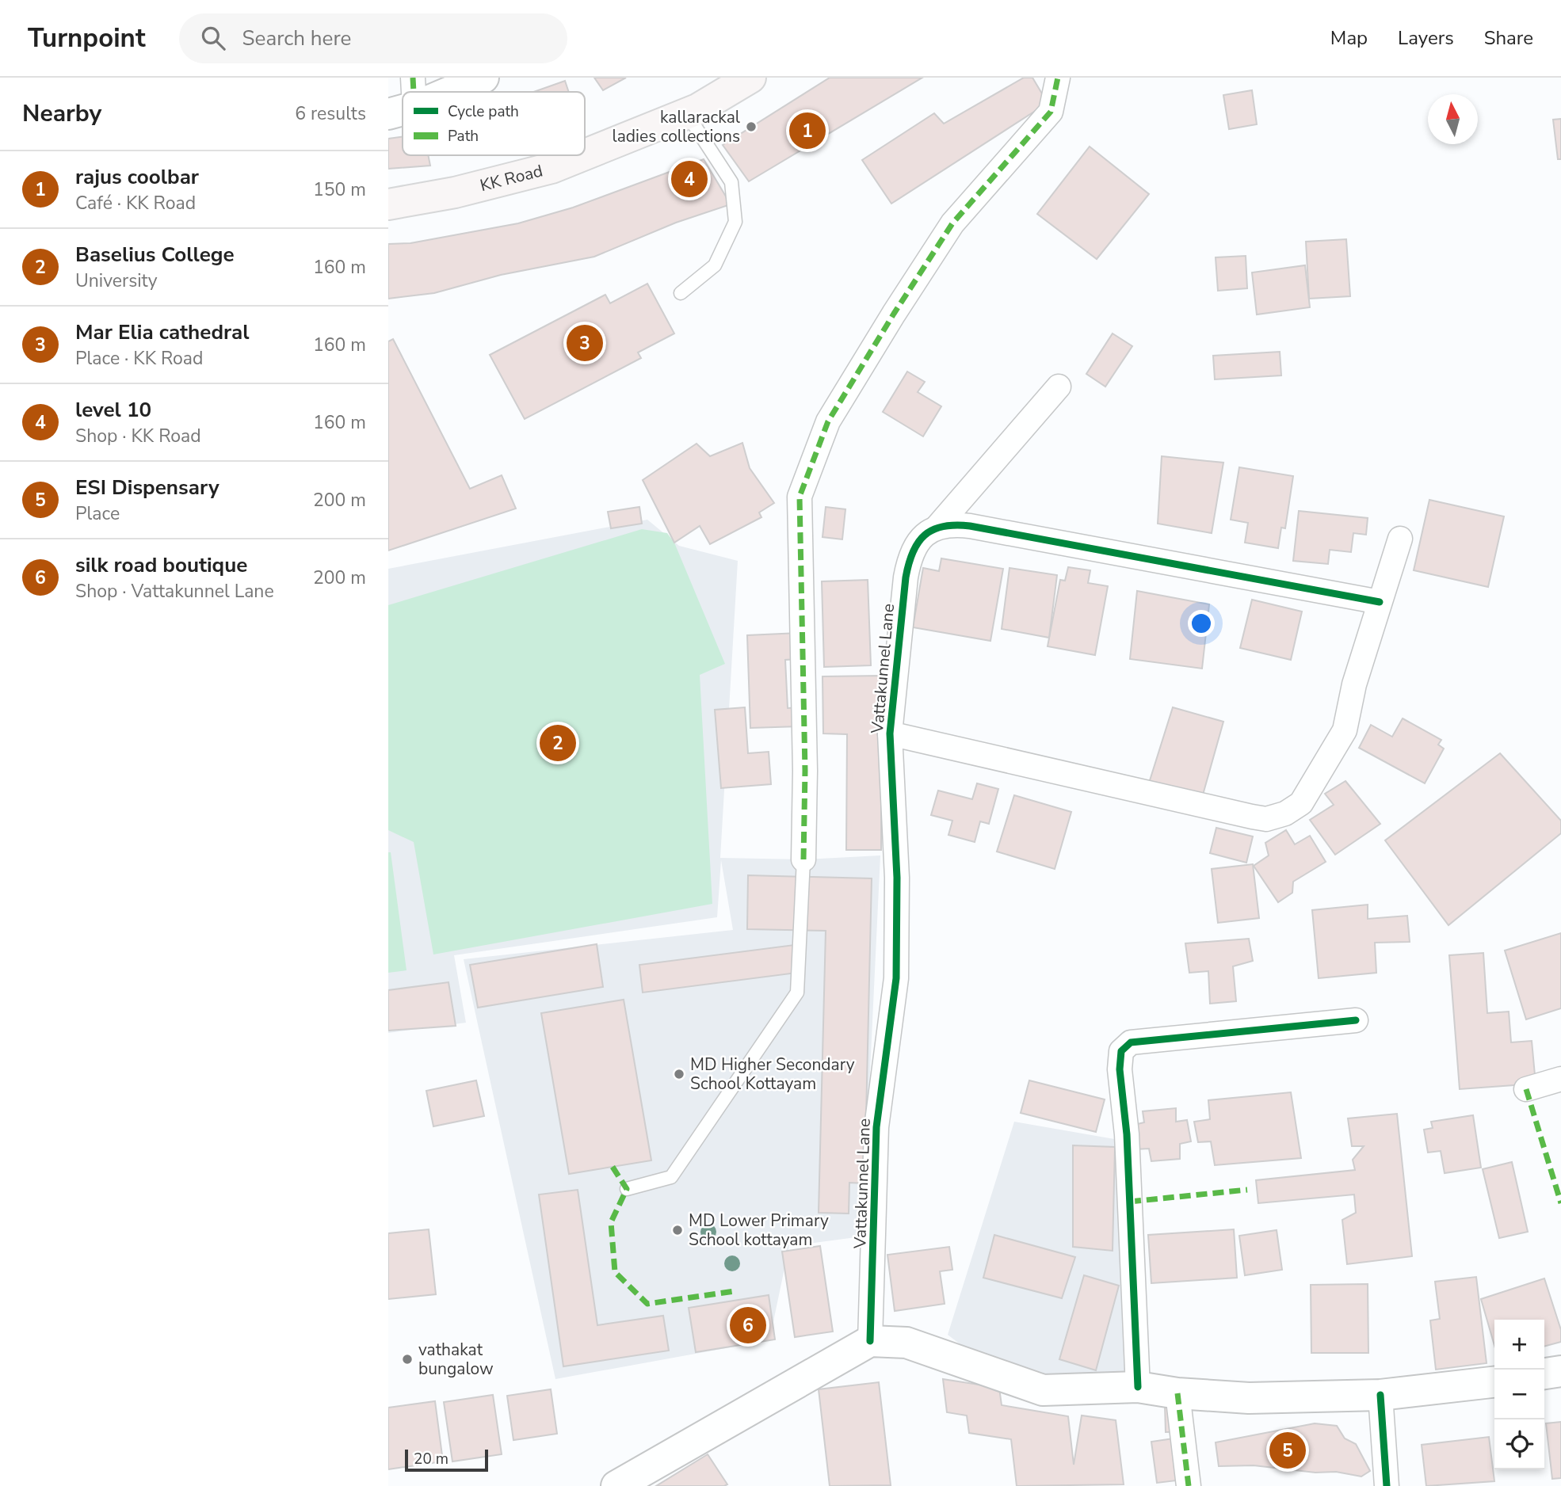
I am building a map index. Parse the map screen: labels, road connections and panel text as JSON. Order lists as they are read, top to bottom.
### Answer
{
  "streets": {
    "main road": ["KK Road"],
    "street": ["Vattakunnel Lane"]
  },
  "places": [
    "kallarackal ladies collections",
    "MD Higher Secondary School Kottayam",
    "MD Lower Primary School kottayam",
    "vathakat bungalow"
  ],
  "legend": ["Cycle path", "Path"],
  "scale_bar": "20 m",
  "north": "top",
  "page": {
    "header": "Turnpoint",
    "search": "Search here",
    "nav": ["Map", "Layers", "Share"],
    "heading": ["Nearby", "6 results"],
    "pins": [
      "1",
      "4",
      "3",
      "2",
      "6",
      "5"
    ],
    "list": [
      {
        "mark": "1",
        "name": "rajus coolbar",
        "note": "Café · KK Road",
        "value": "150 m"
      },
      {
        "mark": "2",
        "name": "Baselius College",
        "note": "University",
        "value": "160 m"
      },
      {
        "mark": "3",
        "name": "Mar Elia cathedral",
        "note": "Place · KK Road",
        "value": "160 m"
      },
      {
        "mark": "4",
        "name": "level 10",
        "note": "Shop · KK Road",
        "value": "160 m"
      },
      {
        "mark": "5",
        "name": "ESI Dispensary",
        "note": "Place",
        "value": "200 m"
      },
      {
        "mark": "6",
        "name": "silk road boutique",
        "note": "Shop · Vattakunnel Lane",
        "value": "200 m"
      }
    ],
    "map_buttons": ["+", "−"],
    "scale": "20 m"
  }
}
